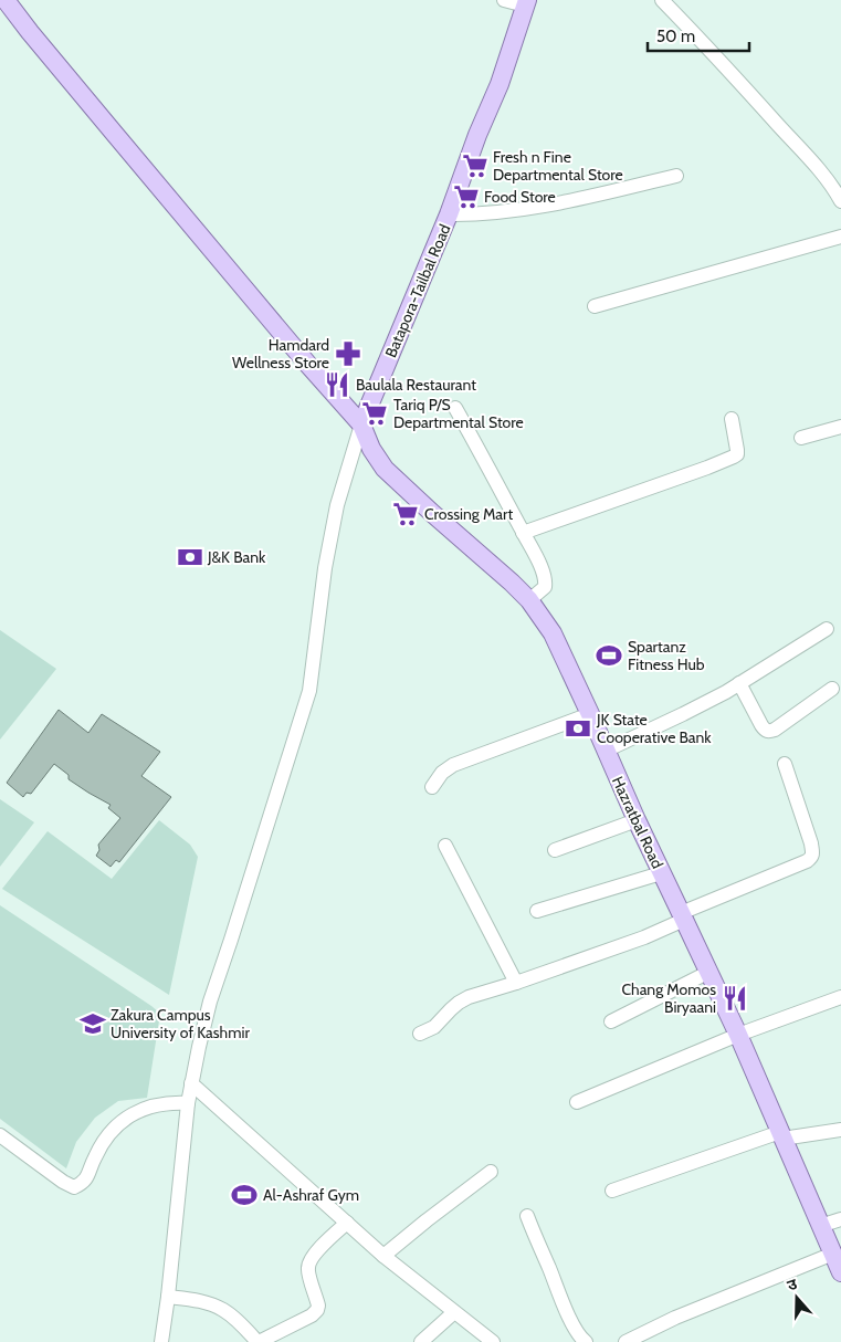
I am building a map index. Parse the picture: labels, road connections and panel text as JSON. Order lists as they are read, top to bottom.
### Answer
{
  "streets": {
    "main road": ["Batapora-Tailbal Road", "Hazratbal Road"]
  },
  "crossings": [
    ["Batapora-Tailbal Road", "Hazratbal Road"]
  ],
  "places": {
    "supermarket": [
      "Fresh n Fine Departmental Store",
      "Food Store",
      "Tariq P/S Departmental Store",
      "Crossing Mart"
    ],
    "pharmacy": ["Hamdard Wellness Store"],
    "restaurant": ["Baulala Restaurant", "Chang Momos Biryaani"],
    "bank": ["J&K Bank", "JK State Cooperative Bank"],
    "sports": ["Spartanz Fitness Hub", "Al-Ashraf Gym"],
    "school or university": ["Zakura Campus University of Kashmir"]
  },
  "scale_bar": "50 m",
  "north": "top"
}
